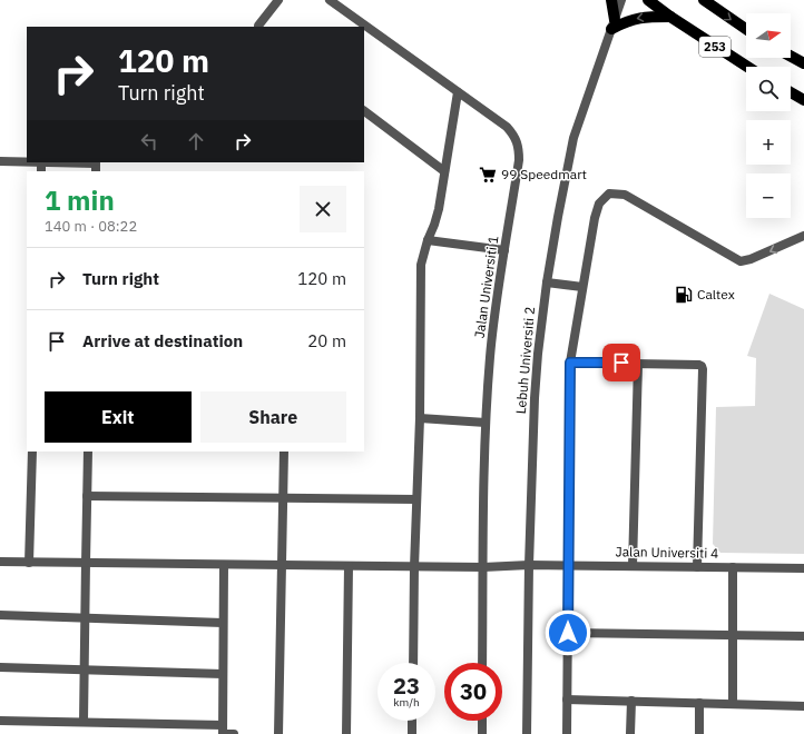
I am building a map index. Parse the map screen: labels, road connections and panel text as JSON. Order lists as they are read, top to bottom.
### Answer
{
  "streets": {
    "main road": ["253"],
    "street": ["Jalan Universiti 1", "Lebuh Universiti 2", "Jalan Universiti 4"]
  },
  "crossings": [
    ["Jalan Universiti 1", "Jalan Universiti 4"],
    ["Lebuh Universiti 2", "Jalan Universiti 4"]
  ],
  "places": {
    "supermarket": ["99 Speedmart"],
    "fuel station": ["Caltex"]
  },
  "north": "right",
  "page": {
    "map_buttons": ["+", "−"],
    "turn": ["120 m", "Turn right"],
    "heading": ["1 min", "140 m · 08:22"],
    "list": [
      {
        "name": "Turn right",
        "value": "120 m"
      },
      {
        "name": "Arrive at destination",
        "value": "20 m"
      }
    ],
    "buttons": ["Exit", "Share"],
    "speed": "23 km/h",
    "limit": "30"
  }
}
